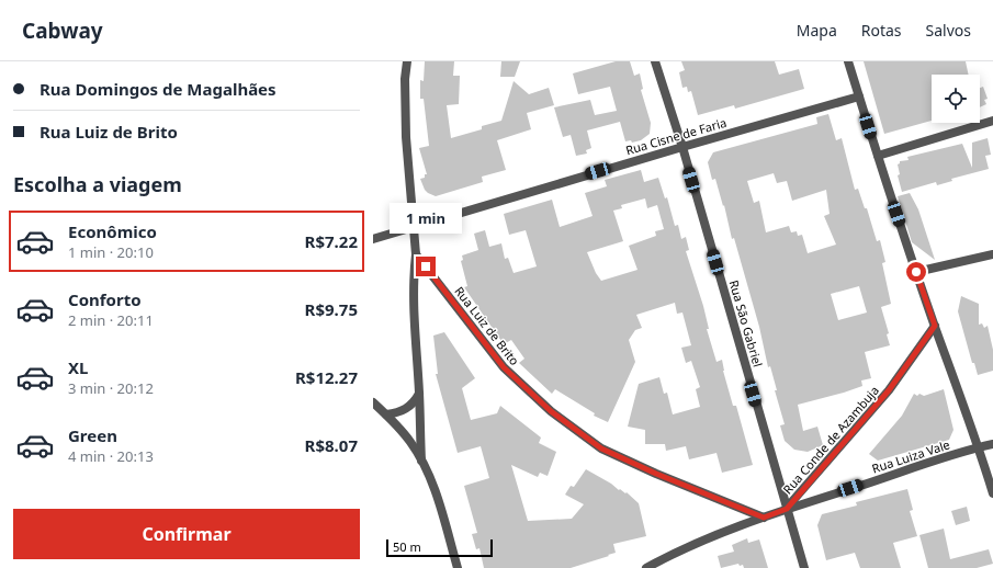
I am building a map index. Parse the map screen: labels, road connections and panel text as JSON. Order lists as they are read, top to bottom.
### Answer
{
  "streets": {
    "street": [
      "Rua Cisne de Faria",
      "Rua São Gabriel",
      "Rua Luiz de Brito",
      "Rua Conde de Azambuja",
      "Rua Luiza Vale"
    ]
  },
  "crossings": [
    ["Rua Cisne de Faria", "Rua São Gabriel"],
    ["Rua São Gabriel", "Rua Conde de Azambuja"],
    ["Rua São Gabriel", "Rua Luiza Vale"],
    ["Rua Luiz de Brito", "Rua Conde de Azambuja"],
    ["Rua Conde de Azambuja", "Rua Luiza Vale"]
  ],
  "scale_bar": "50 m",
  "page": {
    "header": "Cabway",
    "nav": ["Mapa", "Rotas", "Salvos"],
    "banner": ["Rua Domingos de Magalhães", "Rua Luiz de Brito"],
    "heading": "Escolha a viagem",
    "bubble": "1 min",
    "list": [
      {
        "name": "Econômico",
        "note": "1 min · 20:10",
        "value": "R$7.22"
      },
      {
        "name": "Conforto",
        "note": "2 min · 20:11",
        "value": "R$9.75"
      },
      {
        "name": "XL",
        "note": "3 min · 20:12",
        "value": "R$12.27"
      },
      {
        "name": "Green",
        "note": "4 min · 20:13",
        "value": "R$8.07"
      }
    ],
    "buttons": "Confirmar",
    "scale": "50 m"
  }
}
